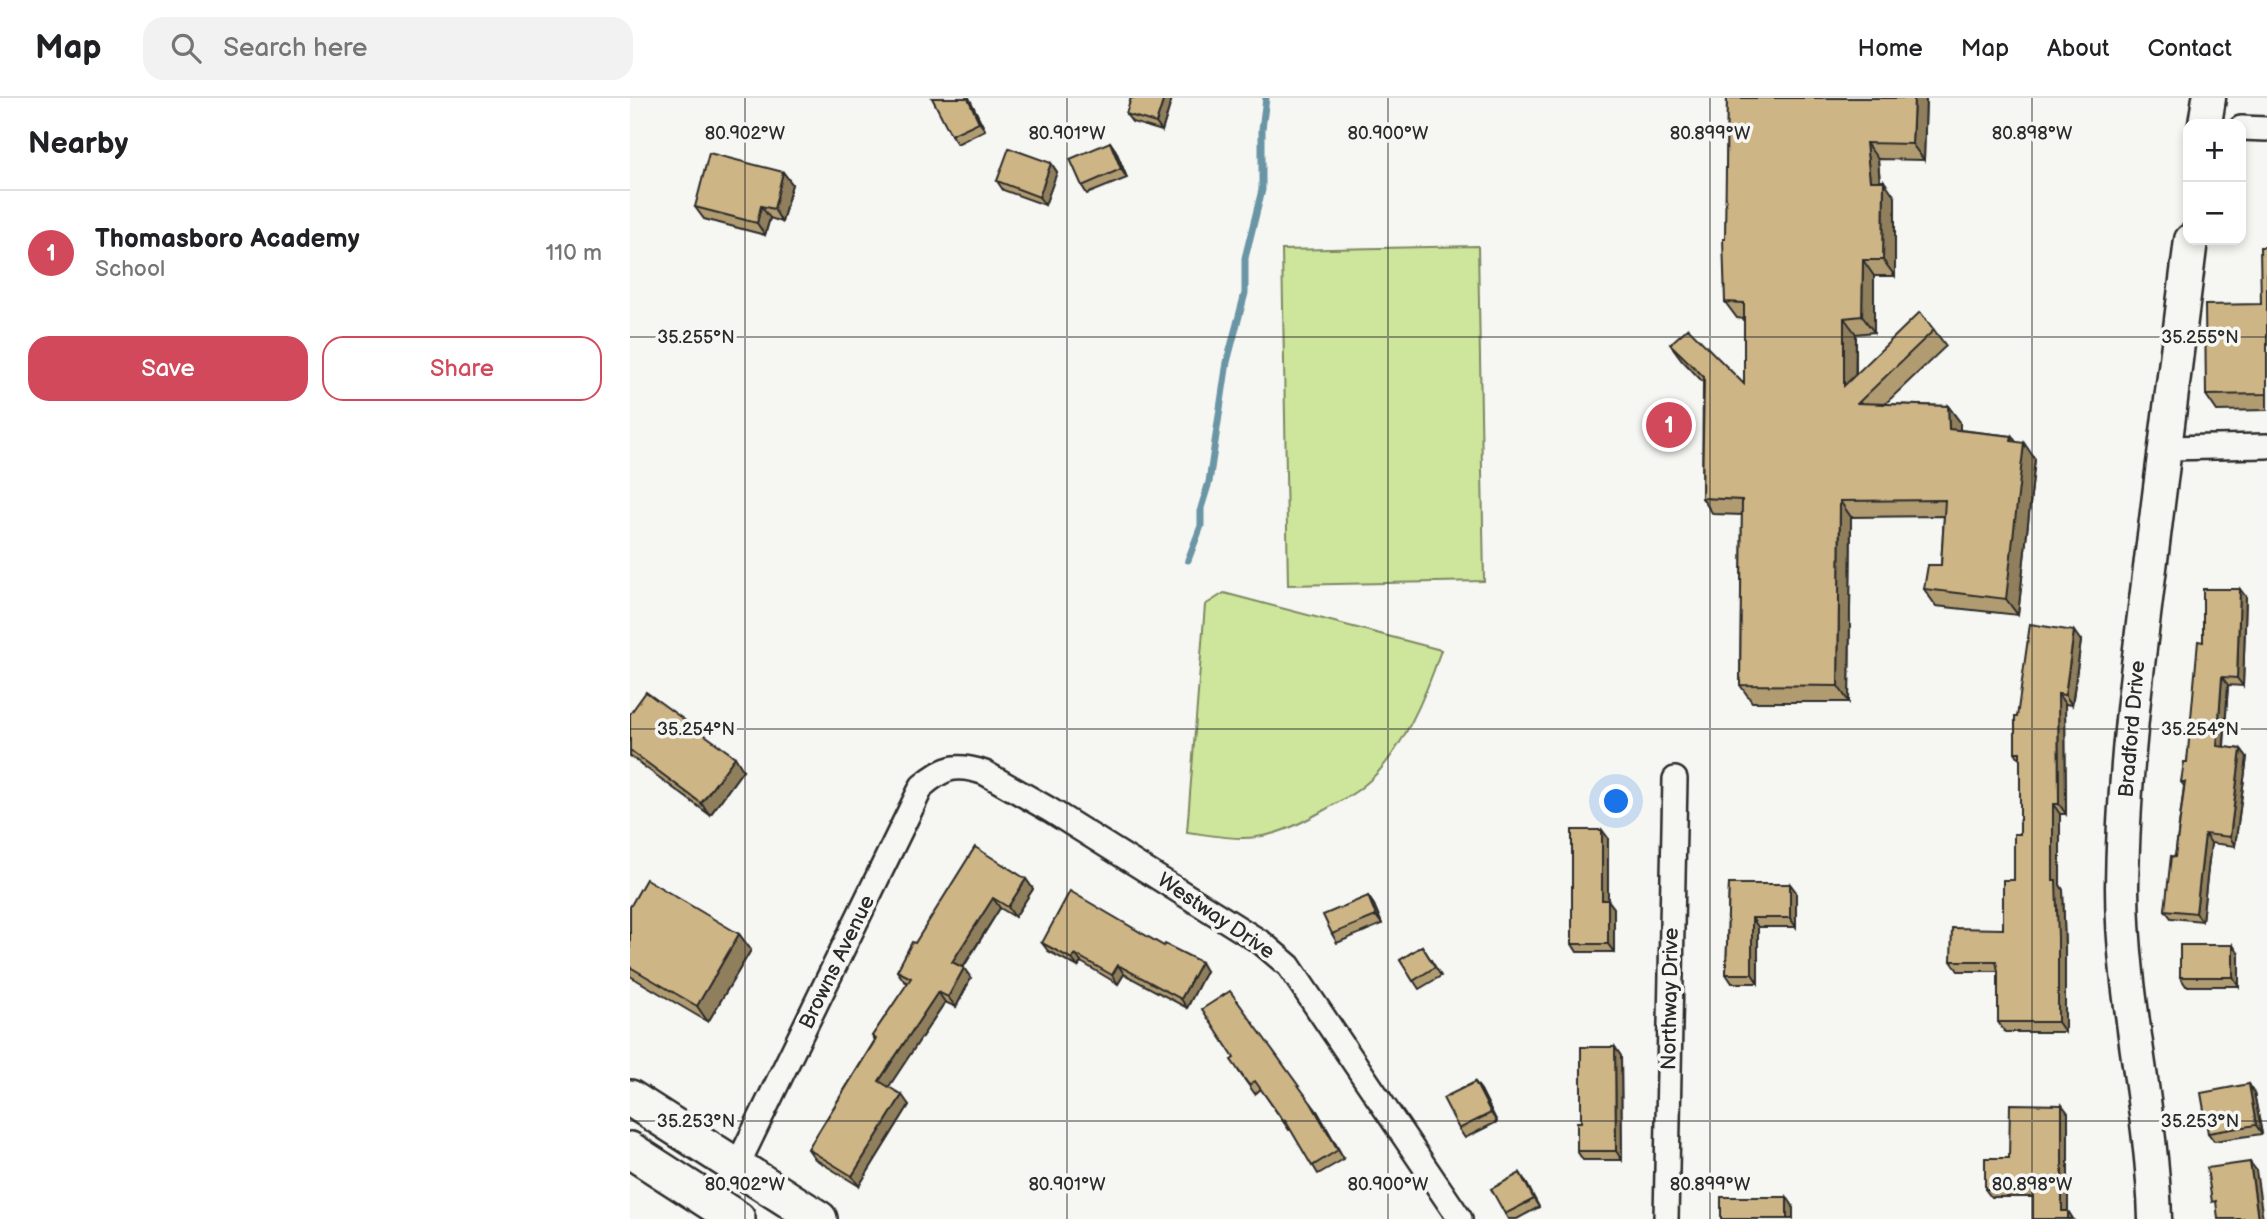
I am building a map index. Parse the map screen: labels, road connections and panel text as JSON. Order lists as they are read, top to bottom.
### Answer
{
  "streets": {
    "street": [
      "Bradford Drive",
      "Westway Drive",
      "Browns Avenue",
      "Northway Drive"
    ]
  },
  "crossings": [
    ["Westway Drive", "Browns Avenue"]
  ],
  "page": {
    "header": "Map",
    "search": "Search here",
    "nav": [
      "Home",
      "Map",
      "About",
      "Contact"
    ],
    "heading": "Nearby",
    "map_buttons": ["+", "−"],
    "list": [
      {
        "mark": "1",
        "name": "Thomasboro Academy",
        "note": "School",
        "value": "110 m"
      }
    ],
    "buttons": ["Save", "Share"],
    "pins": "1"
  },
  "coordinates": [
    "80.902°W",
    "80.901°W",
    "80.900°W",
    "80.899°W",
    "80.898°W",
    "35.255°N",
    "35.254°N",
    "35.253°N"
  ]
}
